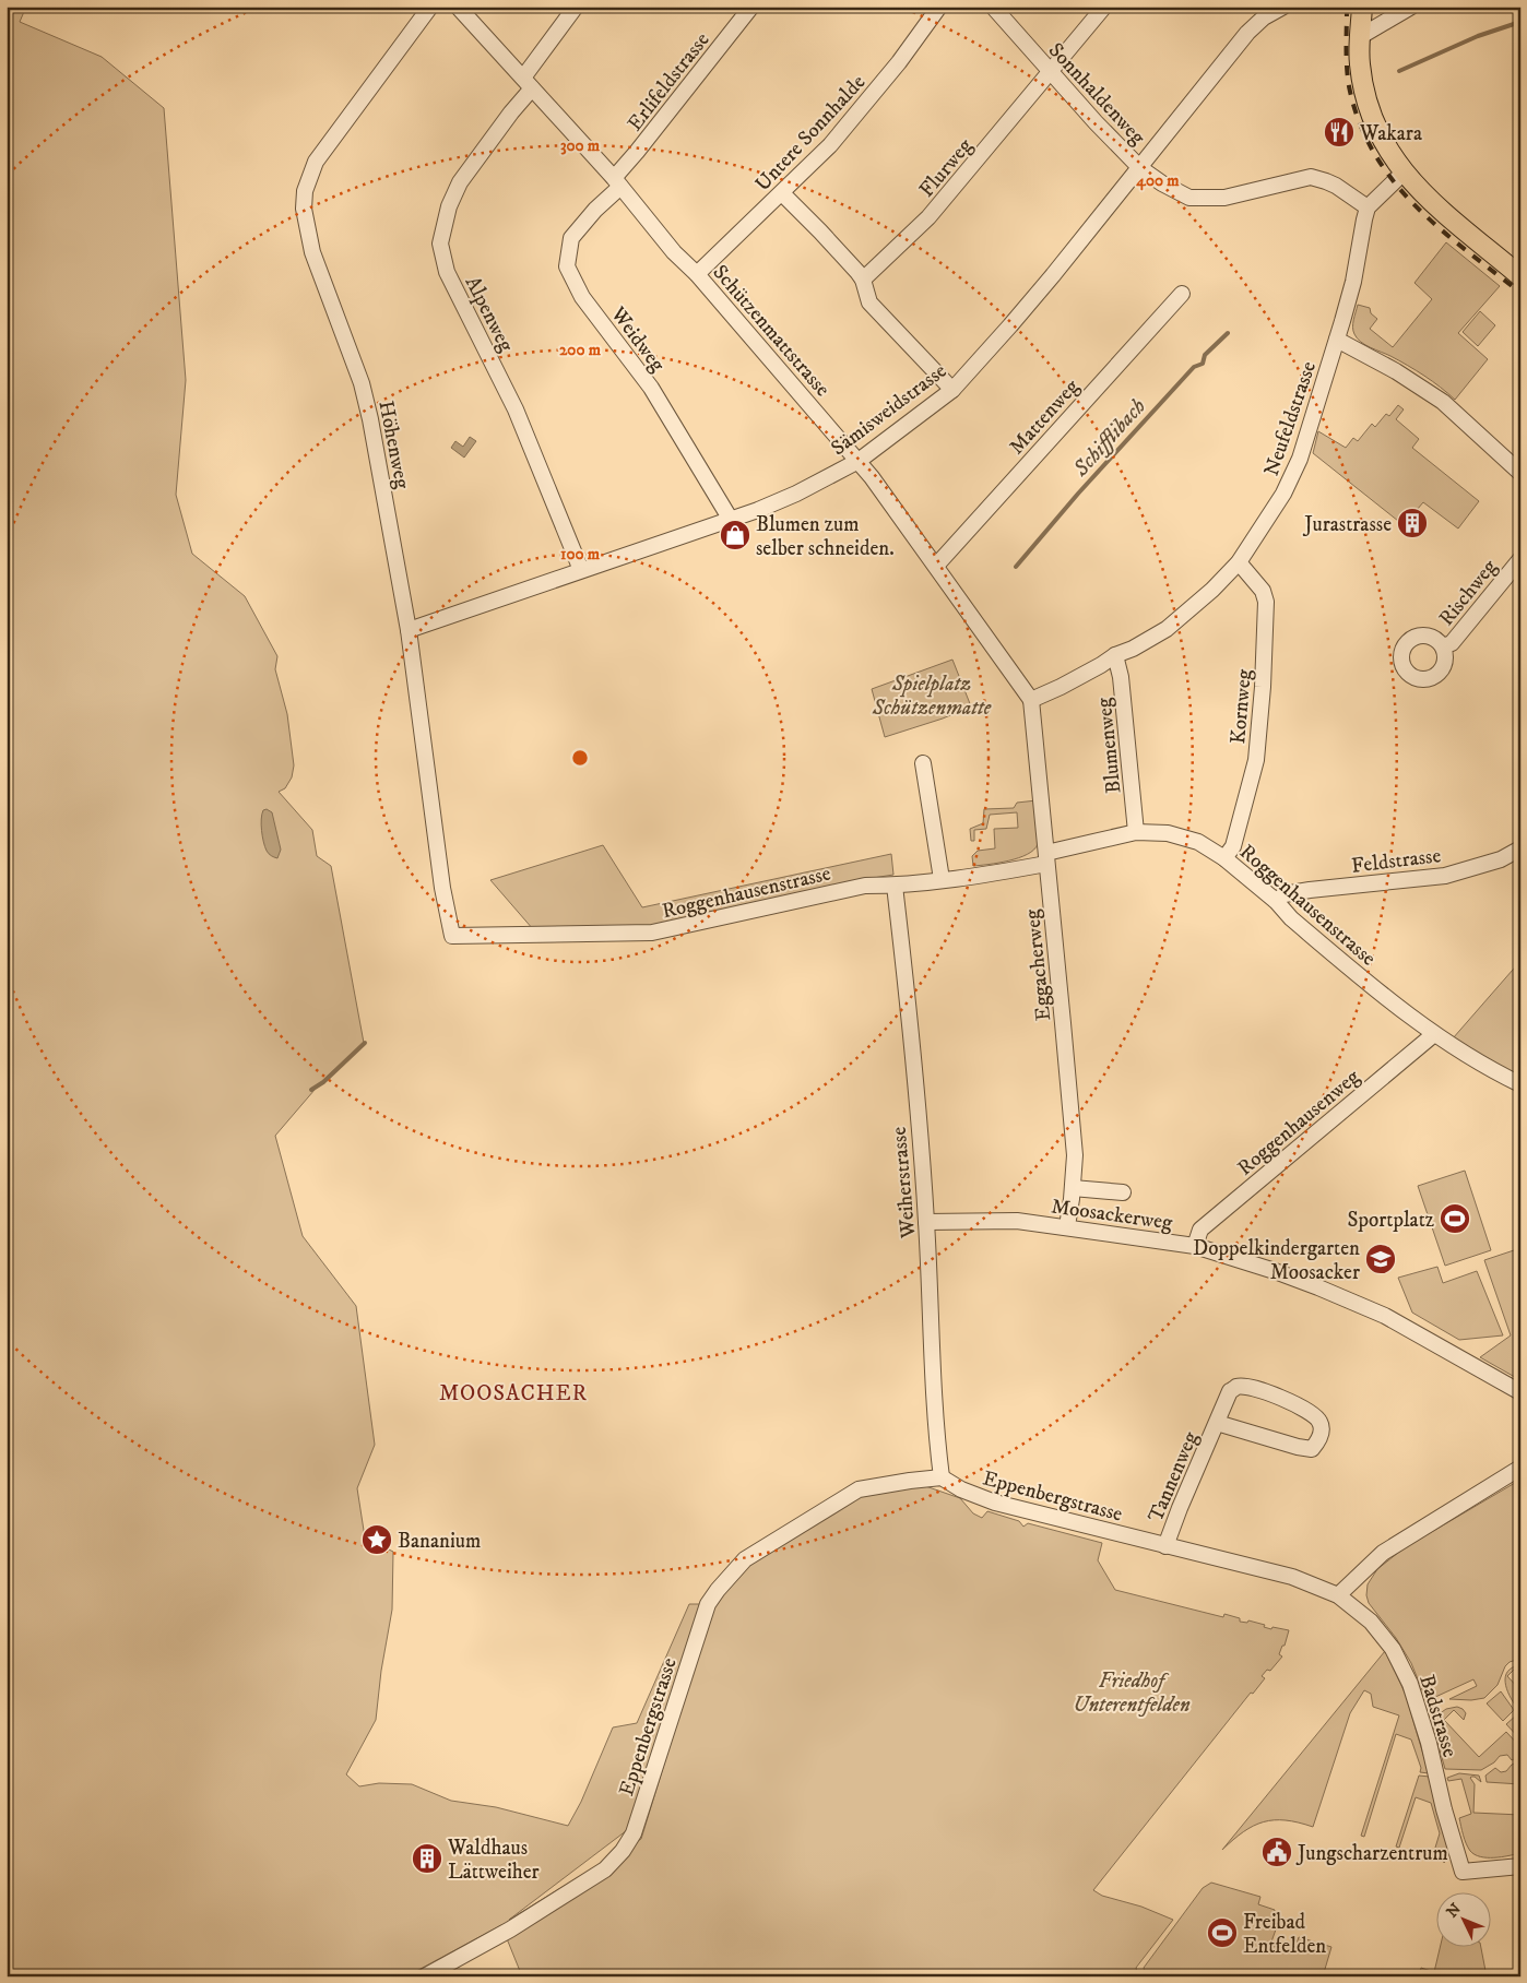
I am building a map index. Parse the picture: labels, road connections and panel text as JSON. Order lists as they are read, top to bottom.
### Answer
{
  "streets": {
    "street": [
      "Erlifeldstrasse",
      "Sonnhaldenweg",
      "Untere Sonnhalde",
      "Flurweg",
      "Alpenweg",
      "Schützenmattstrasse",
      "Weidweg",
      "Sämisweidstrasse",
      "Mattenweg",
      "Neufeldstrasse",
      "Höhenweg",
      "Rischweg",
      "Kornweg",
      "Blumenweg",
      "Feldstrasse",
      "Roggenhausenstrasse",
      "Eggacherweg",
      "Roggenhausenweg",
      "Weiherstrasse",
      "Moosackerweg",
      "Tannenweg",
      "Eppenbergstrasse",
      "Badstrasse"
    ]
  },
  "crossings": [
    ["Erlifeldstrasse", "Schützenmattstrasse"],
    ["Erlifeldstrasse", "Weidweg"],
    ["Sonnhaldenweg", "Flurweg"],
    ["Sonnhaldenweg", "Sämisweidstrasse"],
    ["Sonnhaldenweg", "Neufeldstrasse"],
    ["Untere Sonnhalde", "Schützenmattstrasse"],
    ["Alpenweg", "Schützenmattstrasse"],
    ["Alpenweg", "Sämisweidstrasse"],
    ["Schützenmattstrasse", "Weidweg"],
    ["Schützenmattstrasse", "Sämisweidstrasse"],
    ["Schützenmattstrasse", "Mattenweg"],
    ["Schützenmattstrasse", "Neufeldstrasse"],
    ["Schützenmattstrasse", "Eggacherweg"],
    ["Weidweg", "Sämisweidstrasse"],
    ["Sämisweidstrasse", "Höhenweg"],
    ["Neufeldstrasse", "Kornweg"],
    ["Neufeldstrasse", "Blumenweg"],
    ["Neufeldstrasse", "Eggacherweg"],
    ["Höhenweg", "Roggenhausenstrasse"],
    ["Kornweg", "Roggenhausenstrasse"],
    ["Blumenweg", "Roggenhausenstrasse"],
    ["Feldstrasse", "Roggenhausenstrasse"],
    ["Roggenhausenstrasse", "Eggacherweg"],
    ["Roggenhausenstrasse", "Roggenhausenweg"],
    ["Roggenhausenstrasse", "Weiherstrasse"],
    ["Eggacherweg", "Moosackerweg"],
    ["Roggenhausenweg", "Moosackerweg"],
    ["Weiherstrasse", "Moosackerweg"],
    ["Weiherstrasse", "Eppenbergstrasse"],
    ["Tannenweg", "Eppenbergstrasse"],
    ["Eppenbergstrasse", "Badstrasse"]
  ],
  "districts": ["MOOSACHER"],
  "water": ["Schifflibach"],
  "parks": ["Spielplatz Schützenmatte", "Friedhof Unterentfelden"],
  "places": {
    "restaurant": ["Wakara"],
    "building": ["Jurastrasse", "Waldhaus Lättweiher"],
    "shop": ["Blumen zum selber schneiden."],
    "sports": ["Sportplatz", "Freibad Entfelden"],
    "school or university": ["Doppelkindergarten Moosacker"],
    "place": ["Bananium"],
    "public building": ["Jungscharzentrum"]
  },
  "north": "top left",
  "rings": [
    "300 m",
    "400 m",
    "200 m",
    "100 m"
  ]
}
